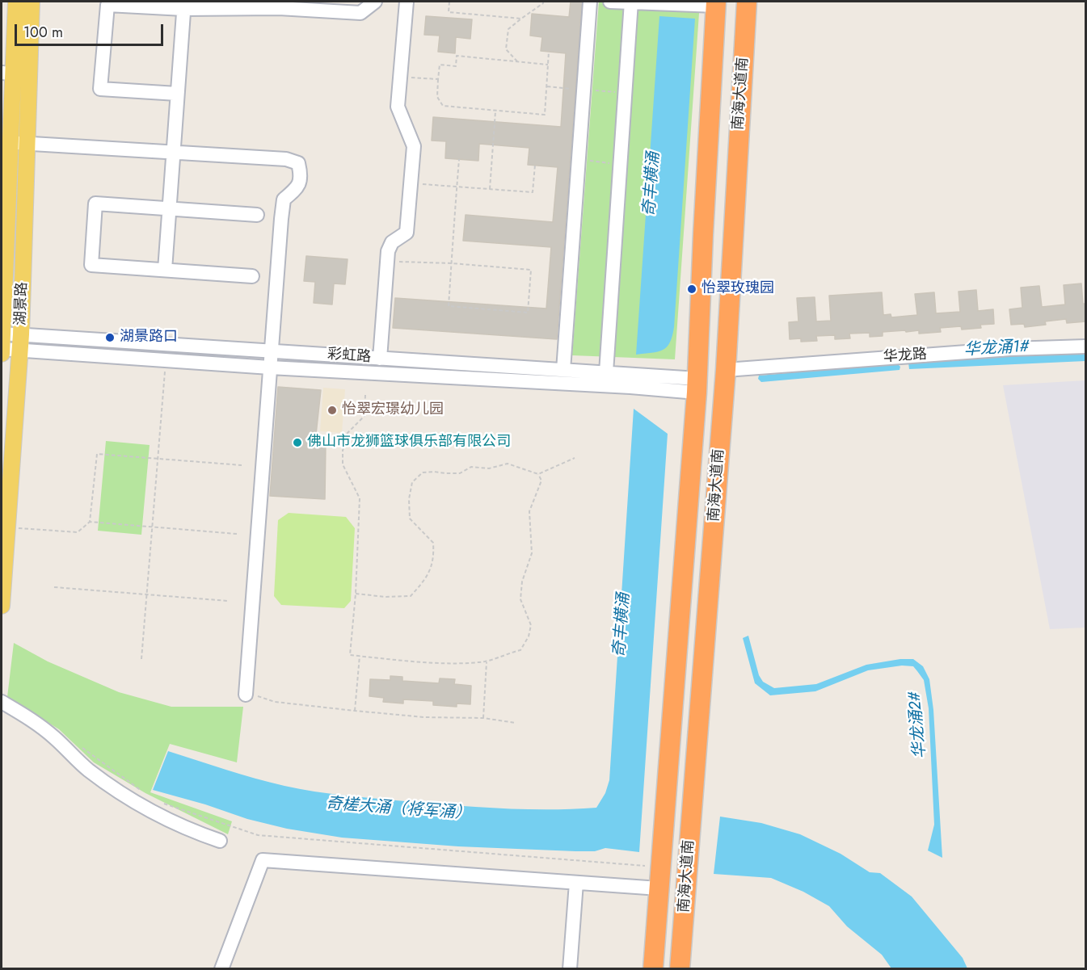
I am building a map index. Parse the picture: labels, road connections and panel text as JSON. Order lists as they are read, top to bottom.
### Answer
{
  "streets": {
    "highway": ["南海大道南"],
    "main road": ["湖景路"],
    "street": ["彩虹路", "华龙路"]
  },
  "crossings": [
    ["南海大道南", "彩虹路"],
    ["南海大道南", "华龙路"],
    ["湖景路", "彩虹路"]
  ],
  "water": [
    "奇丰横涌",
    "华龙涌1#",
    "华龙涌2#",
    "奇槎大涌（将军涌）"
  ],
  "places": [
    "怡翠玫瑰园",
    "湖景路口",
    "怡翠宏璟幼儿园",
    "佛山市龙狮篮球俱乐部有限公司"
  ],
  "scale_bar": "100 m"
}
